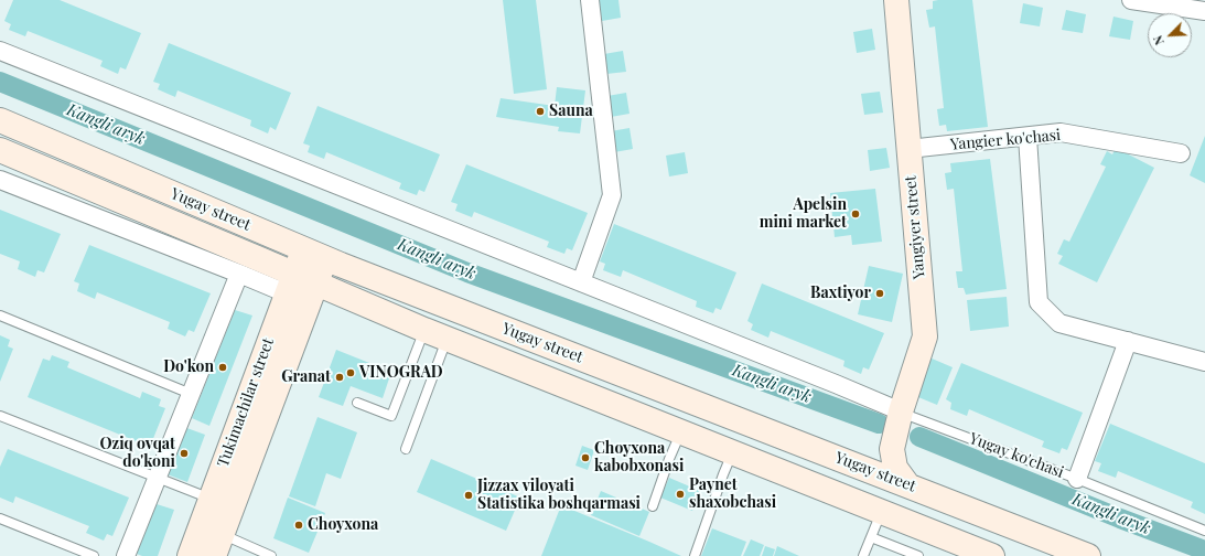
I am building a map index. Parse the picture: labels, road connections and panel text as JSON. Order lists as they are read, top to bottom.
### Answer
{
  "streets": {
    "main road": ["Yugay street", "Yangiyer street", "Tukimachilar street"],
    "street": ["Yangier ko'chasi"],
    "lane": ["Yugay ko'chasi"]
  },
  "crossings": [
    ["Yangier ko'chasi", "Yangiyer street"],
    ["Yugay street", "Tukimachilar street"],
    ["Yangiyer street", "Yugay ko'chasi"]
  ],
  "water": ["Kangli aryk"],
  "places": [
    "Sauna",
    "Apelsin mini market",
    "Baxtiyor",
    "Do'kon",
    "VINOGRAD",
    "Granat",
    "Oziq ovqat do'koni",
    "Choyxona kabobxonasi",
    "Paynet shaxobchasi",
    "Jizzax viloyati Statistika boshqarmasi",
    "Choyxona"
  ],
  "north": "bottom left"
}
